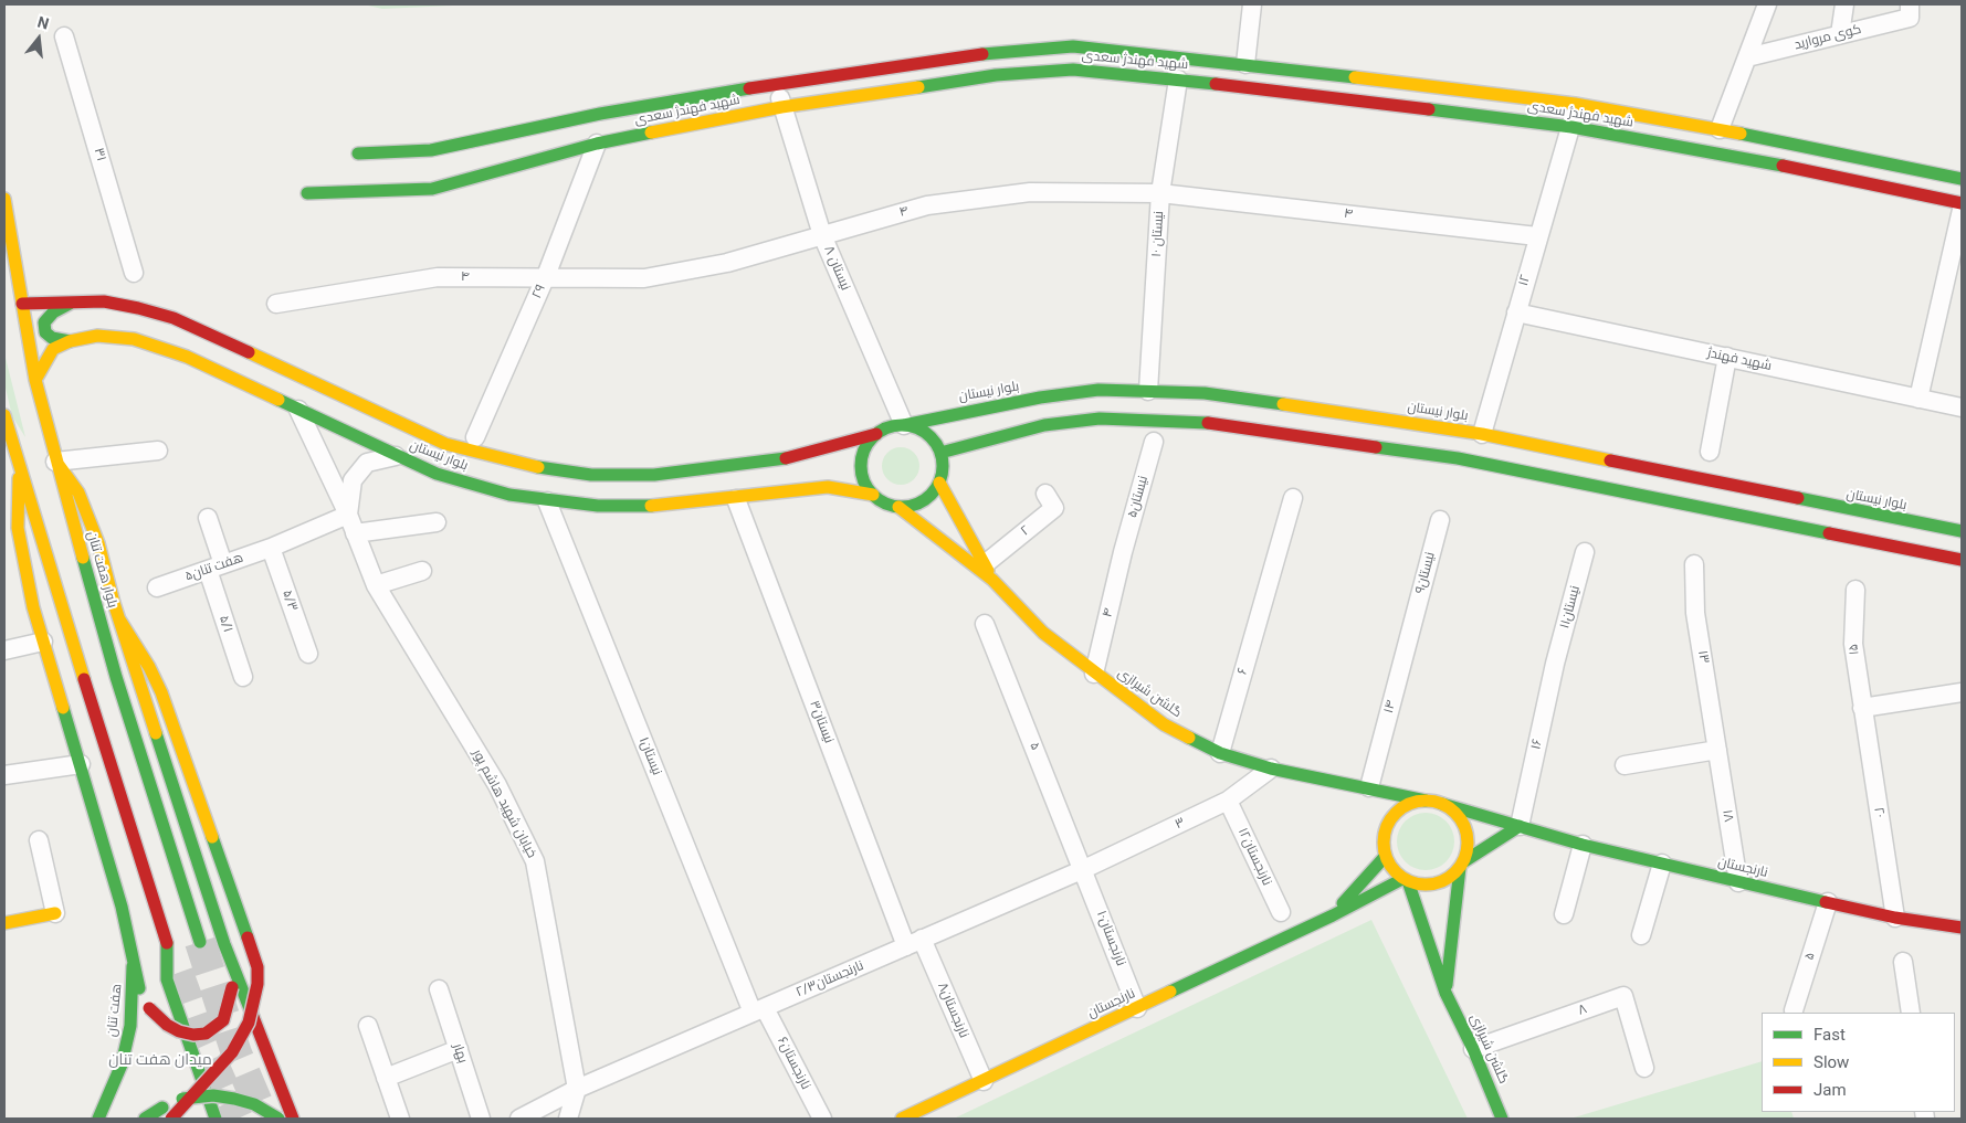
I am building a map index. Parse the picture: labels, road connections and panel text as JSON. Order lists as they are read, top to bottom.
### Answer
{
  "streets": {
    "main road": [
      "شهید فهندژ سعدی",
      "بلوار نیستان",
      "بلوار هفت تنان",
      "گلشن شیرازی",
      "نارنجستان",
      "هفت تنان"
    ],
    "street": [
      "کوی مروارید",
      "۳۱",
      "۴",
      "نیستان ۱۰",
      "نیستان ۸",
      "۱۲",
      "۲۹",
      "شهید فهندژ",
      "۵نیستان",
      "۲",
      "هفت تنان۵",
      "۹نیستان",
      "۵/۳",
      "۱۱نیستان",
      "۵/۱",
      "۱۵",
      "۱۳",
      "۶",
      "۱۴",
      "۳نیستان",
      "۱۶",
      "۵",
      "۱نیستان",
      "خیابان شهید هاشم پور",
      "۲۰",
      "۱۸",
      "۳",
      "۱۲نارنجستان",
      "۱۰نارنجستان",
      "۲/۳نارنجستان",
      "۸نارنجستان",
      "۸",
      "بهار",
      "۶نارنجستان"
    ]
  },
  "crossings": [
    ["شهید فهندژ سعدی", "نیستان ۱۰"],
    ["شهید فهندژ سعدی", "نیستان ۸"],
    ["شهید فهندژ سعدی", "۱۲"],
    ["شهید فهندژ سعدی", "۲۹"],
    ["۴", "نیستان ۱۰"],
    ["۴", "نیستان ۸"],
    ["۴", "۱۲"],
    ["۴", "۲۹"],
    ["۴", "۵نیستان"],
    ["۴", "گلشن شیرازی"],
    ["نیستان ۱۰", "بلوار نیستان"],
    ["نیستان ۸", "بلوار نیستان"],
    ["نیستان ۸", "گلشن شیرازی"],
    ["۱۲", "شهید فهندژ"],
    ["۱۲", "بلوار نیستان"],
    ["بلوار نیستان", "بلوار هفت تنان"],
    ["بلوار نیستان", "گلشن شیرازی"],
    ["بلوار نیستان", "۳نیستان"],
    ["بلوار نیستان", "۱نیستان"],
    ["بلوار نیستان", "خیابان شهید هاشم پور"],
    ["۲", "گلشن شیرازی"],
    ["هفت تنان۵", "۵/۳"],
    ["هفت تنان۵", "۵/۱"],
    ["هفت تنان۵", "خیابان شهید هاشم پور"],
    ["۹نیستان", "۱۴"],
    ["۱۱نیستان", "۱۶"],
    ["۱۵", "۲۰"],
    ["۱۳", "۱۸"],
    ["۶", "گلشن شیرازی"],
    ["گلشن شیرازی", "۱۴"],
    ["گلشن شیرازی", "۳"],
    ["گلشن شیرازی", "نارنجستان"],
    ["گلشن شیرازی", "۸"],
    ["۳نیستان", "۲/۳نارنجستان"],
    ["۳نیستان", "۸نارنجستان"],
    ["۱۶", "نارنجستان"],
    ["۵", "۳"],
    ["۵", "نارنجستان"],
    ["۵", "۱۰نارنجستان"],
    ["۵", "۲/۳نارنجستان"],
    ["۱نیستان", "۲/۳نارنجستان"],
    ["۱نیستان", "۶نارنجستان"],
    ["خیابان شهید هاشم پور", "۲/۳نارنجستان"],
    ["۲۰", "نارنجستان"],
    ["۱۸", "نارنجستان"],
    ["۳", "۱۲نارنجستان"],
    ["۳", "۱۰نارنجستان"],
    ["۳", "۲/۳نارنجستان"],
    ["نارنجستان", "۱۰نارنجستان"],
    ["نارنجستان", "۸نارنجستان"],
    ["۱۰نارنجستان", "۲/۳نارنجستان"],
    ["۲/۳نارنجستان", "۸نارنجستان"],
    ["۲/۳نارنجستان", "۶نارنجستان"]
  ],
  "districts": ["میدان هفت تنان"],
  "legend": ["Fast", "Slow", "Jam"],
  "north": "top"
}
